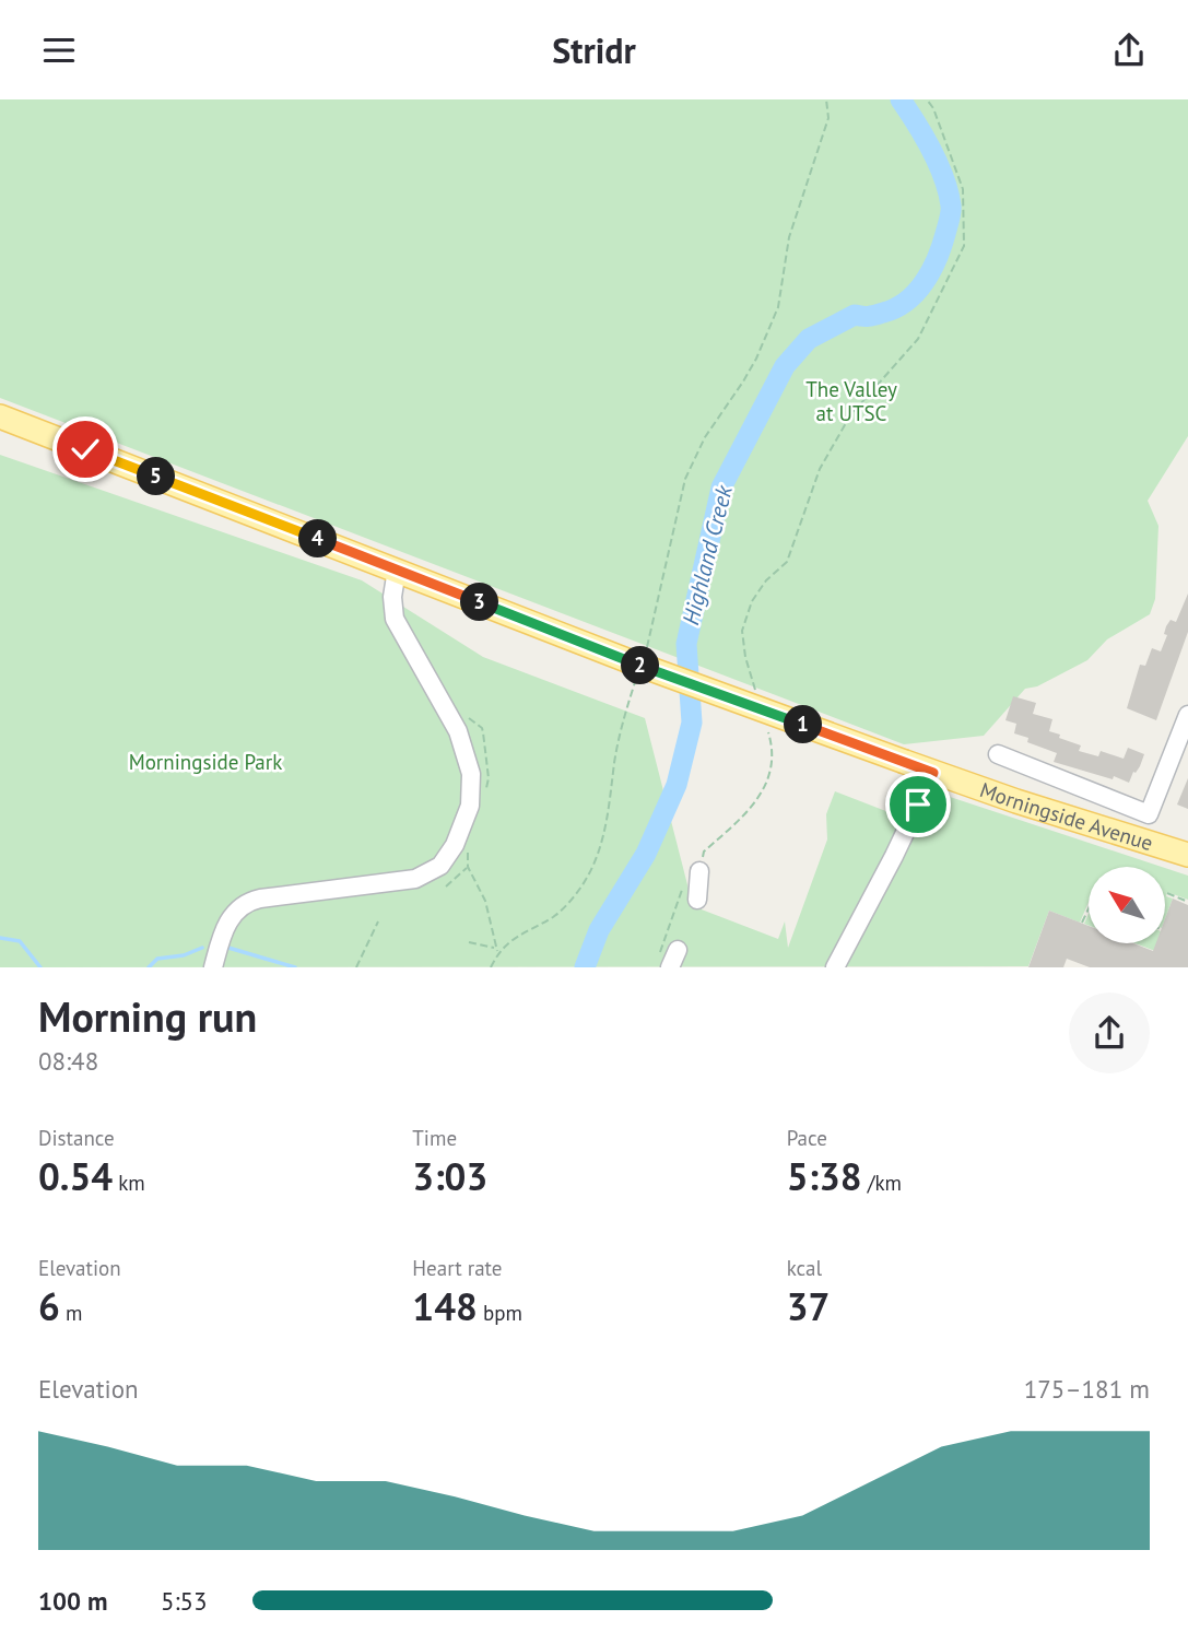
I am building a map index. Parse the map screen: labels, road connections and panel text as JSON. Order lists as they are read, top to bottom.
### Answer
{
  "streets": {
    "main road": ["Morningside Avenue"]
  },
  "water": ["Highland Creek"],
  "parks": ["The Valley at UTSC", "Morningside Park"],
  "north": "top left",
  "page": {
    "header": "Stridr",
    "pins": [
      "5",
      "4",
      "3",
      "2",
      "1"
    ],
    "heading": ["Morning run", "08:48"],
    "stats": [
      ["Distance", "0.54 km"],
      ["Time", "3:03"],
      ["Pace", "5:38 /km"],
      ["Elevation", "6 m"],
      ["Heart rate", "148 bpm"],
      ["kcal", "37"]
    ],
    "chart": ["Elevation", "175–181 m"],
    "list": [
      {
        "name": "100 m",
        "note": "5:53"
      }
    ]
  }
}
